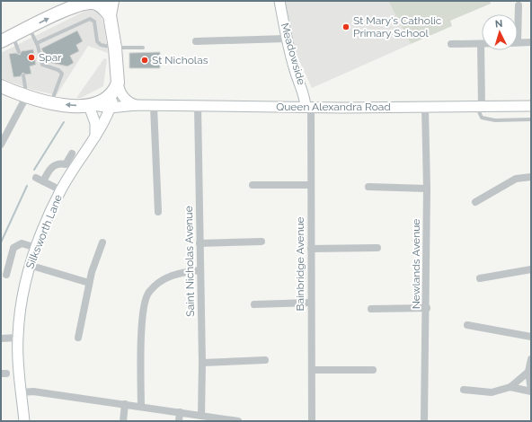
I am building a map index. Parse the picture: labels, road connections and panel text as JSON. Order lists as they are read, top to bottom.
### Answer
{
  "streets": {
    "street": [
      "Meadowside",
      "Queen Alexandra Road",
      "Silksworth Lane",
      "Saint Nicholas Avenue",
      "Bainbridge Avenue",
      "Newlands Avenue"
    ]
  },
  "crossings": [
    ["Meadowside", "Queen Alexandra Road"],
    ["Meadowside", "Bainbridge Avenue"],
    ["Queen Alexandra Road", "Silksworth Lane"],
    ["Queen Alexandra Road", "Saint Nicholas Avenue"],
    ["Queen Alexandra Road", "Bainbridge Avenue"],
    ["Queen Alexandra Road", "Newlands Avenue"]
  ],
  "places": ["St Mary's Catholic Primary School", "Spar", "St Nicholas"],
  "north": "top"
}
